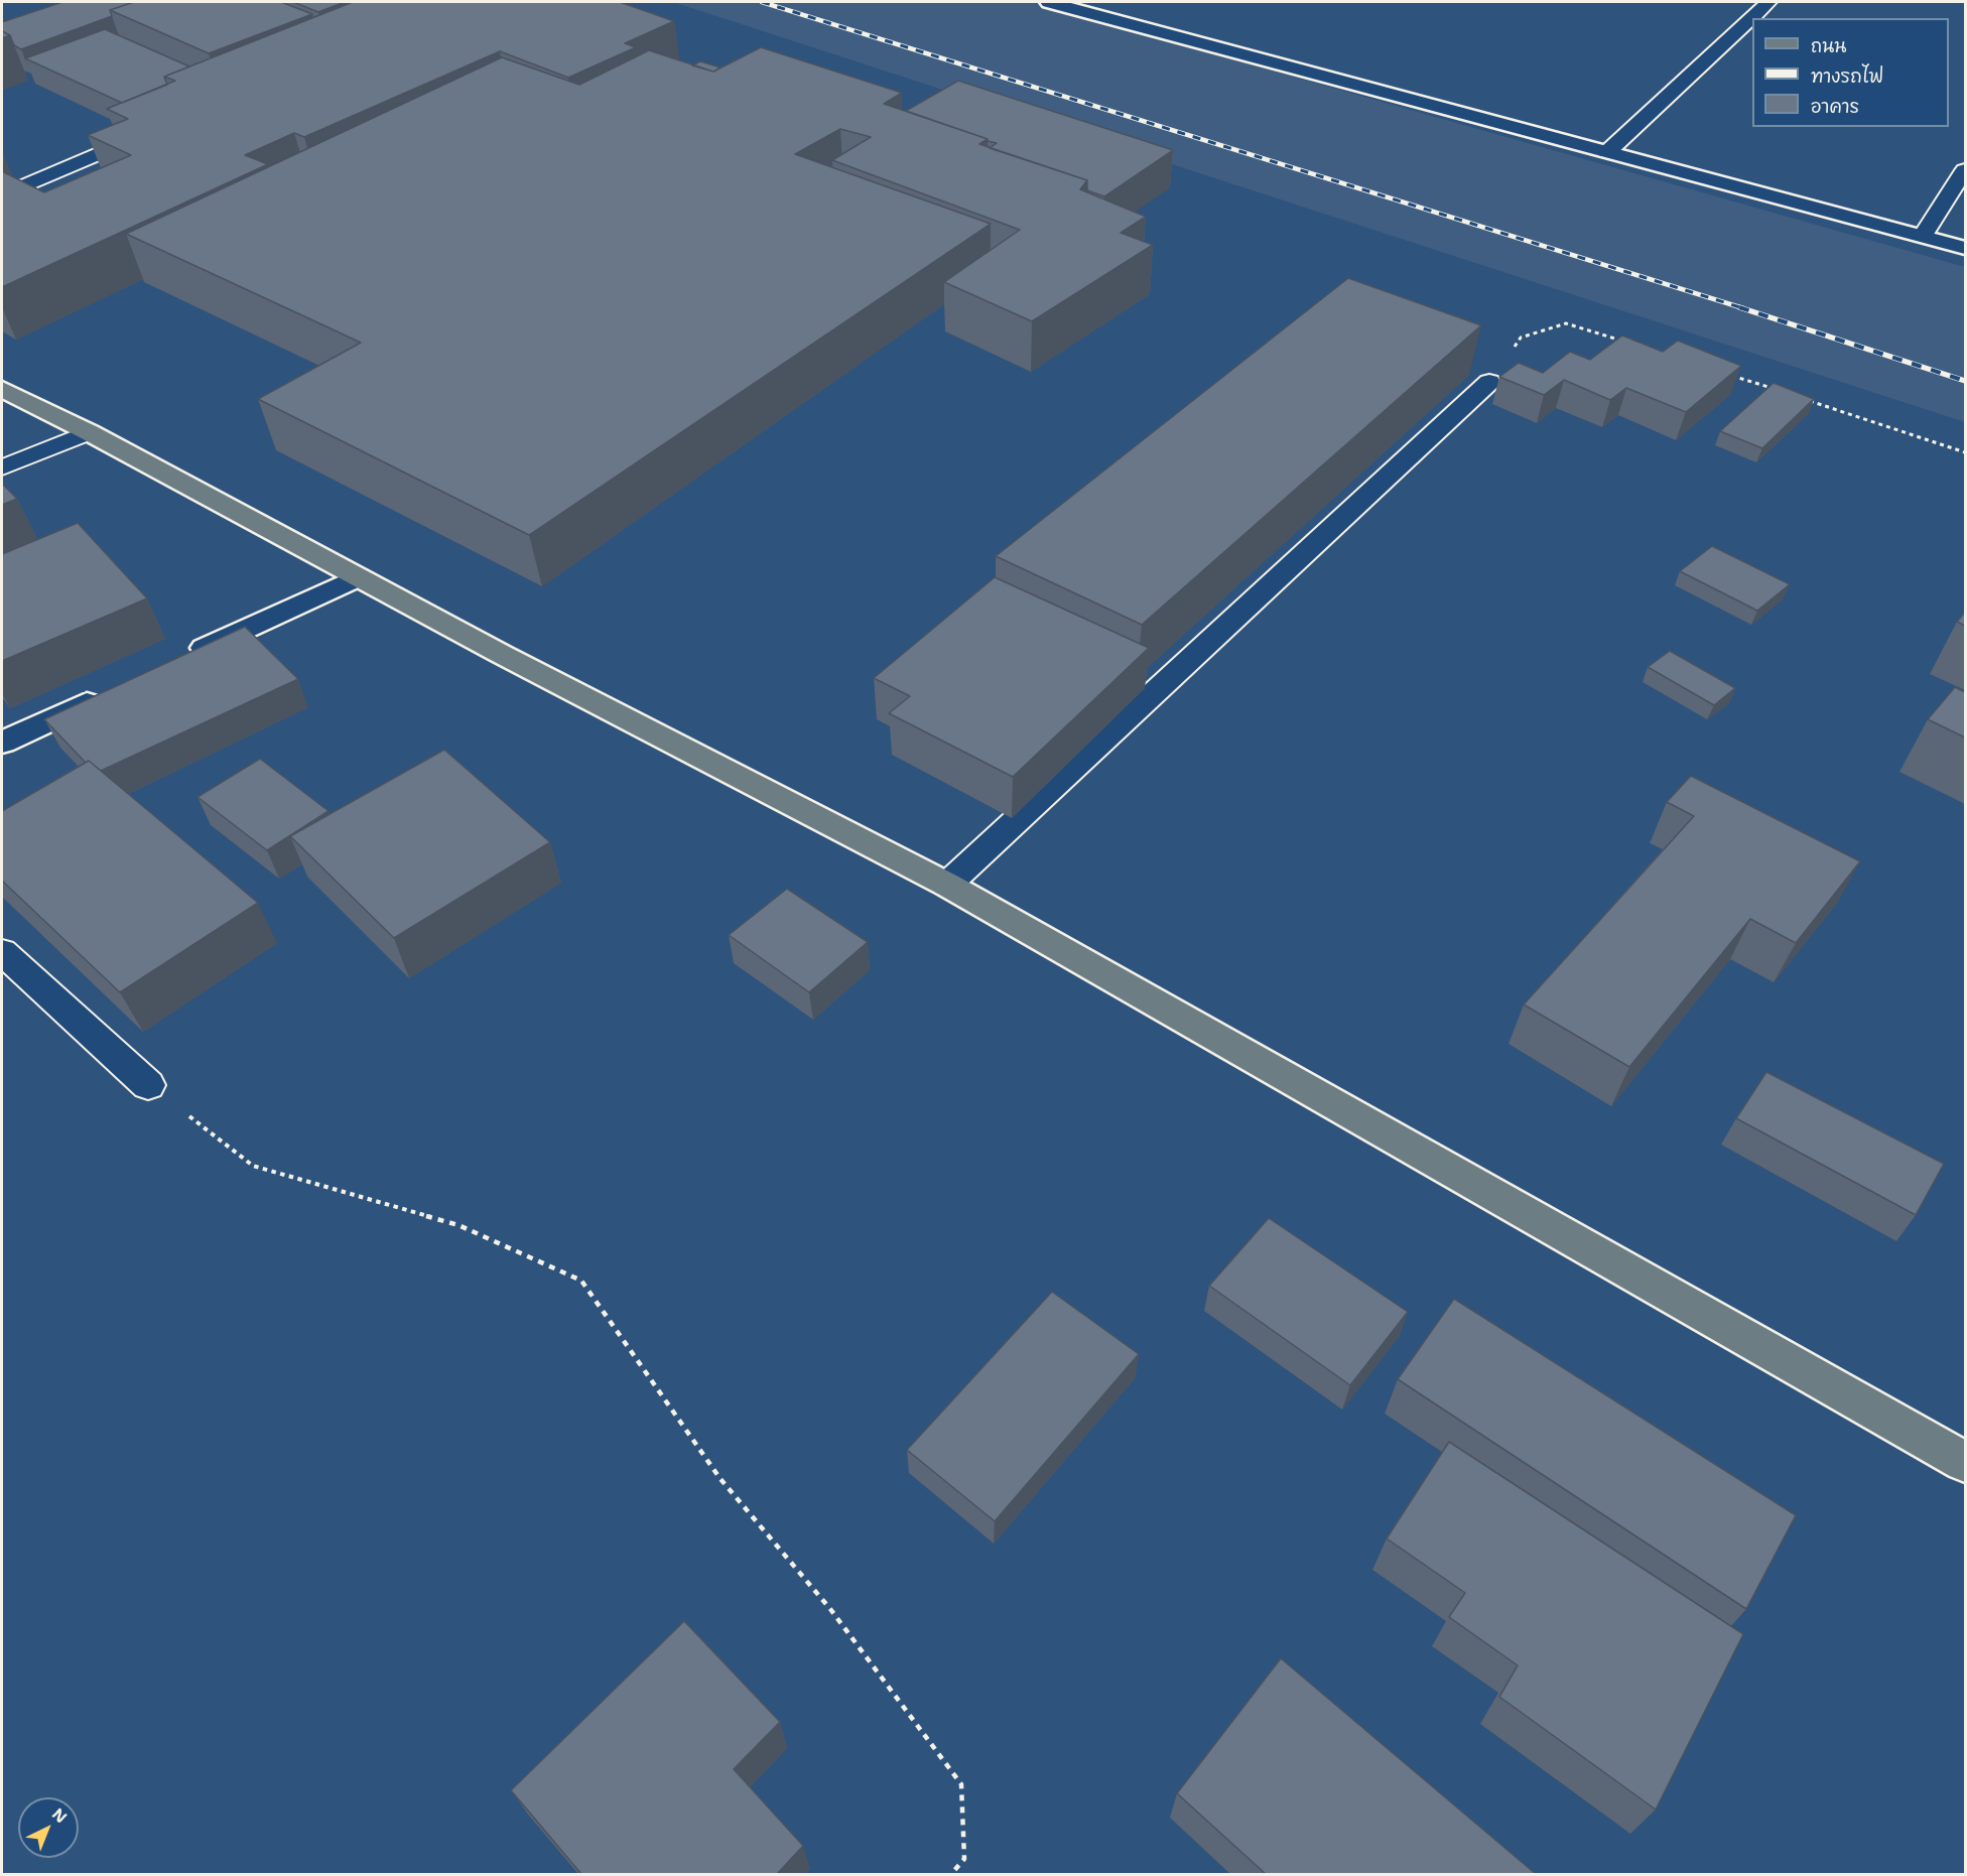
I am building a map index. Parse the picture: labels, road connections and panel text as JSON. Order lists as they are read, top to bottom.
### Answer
{
  "legend": ["ถนน", "ทางรถไฟ", "อาคาร"],
  "north": "top right"
}
